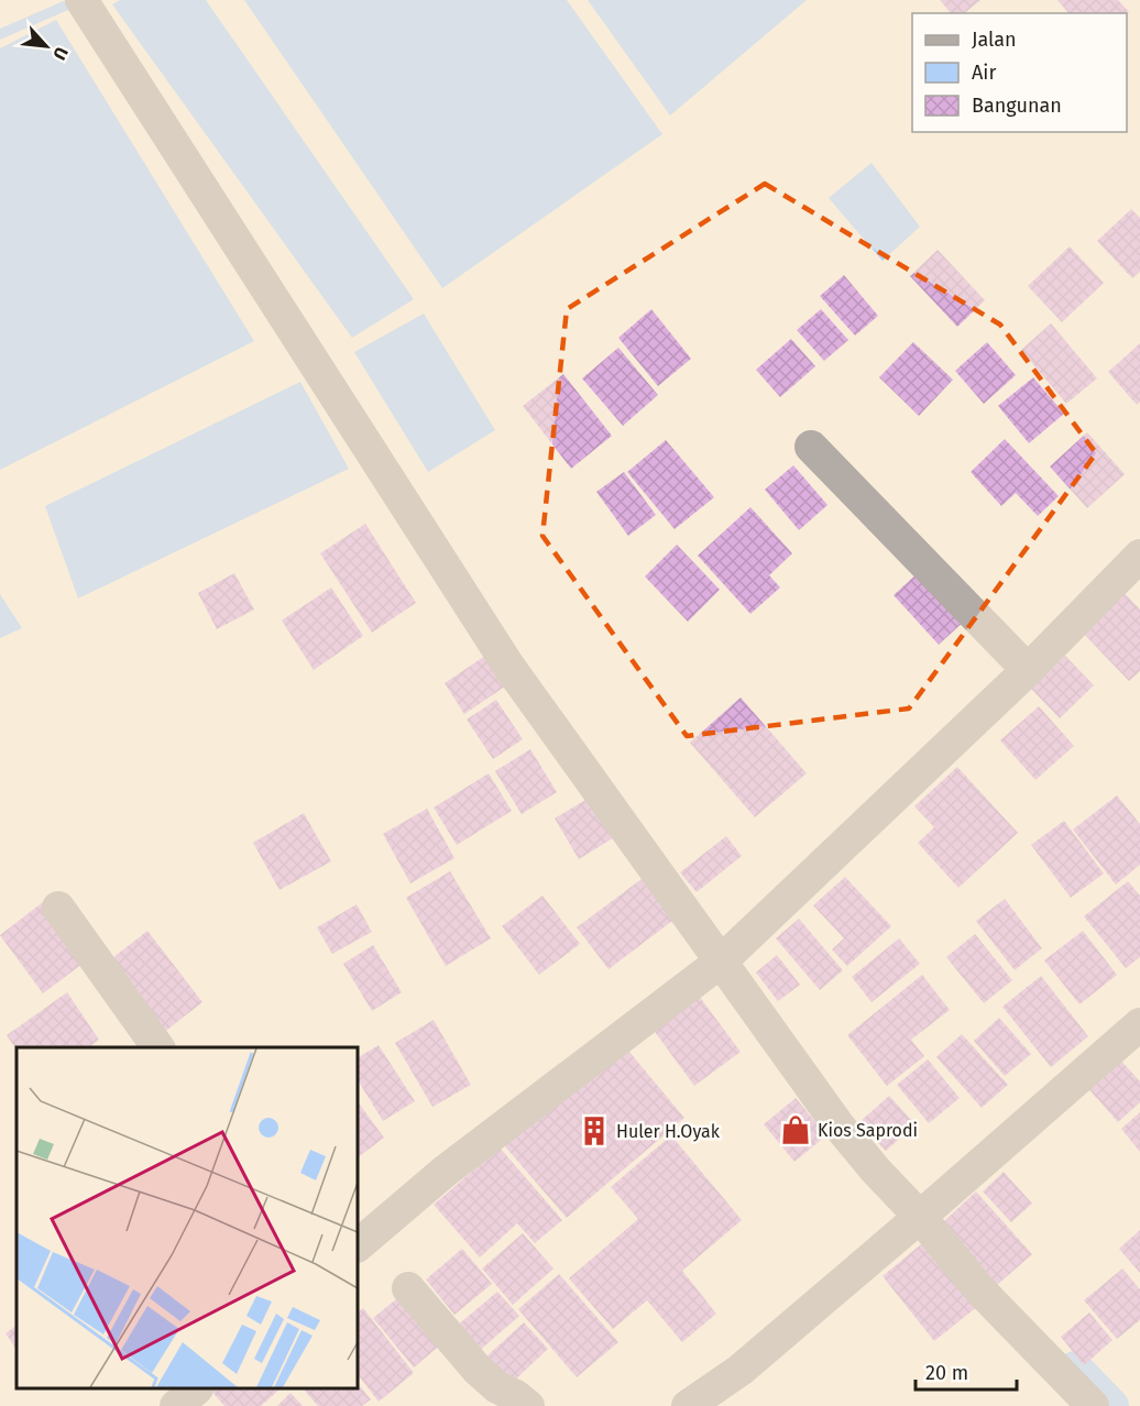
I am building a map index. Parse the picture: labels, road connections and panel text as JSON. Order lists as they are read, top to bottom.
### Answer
{
  "places": {
    "shop": ["Kios Saprodi"],
    "building": ["Huler H.Oyak"]
  },
  "legend": ["Jalan", "Air", "Bangunan"],
  "scale_bar": "20 m",
  "north": "bottom right"
}
